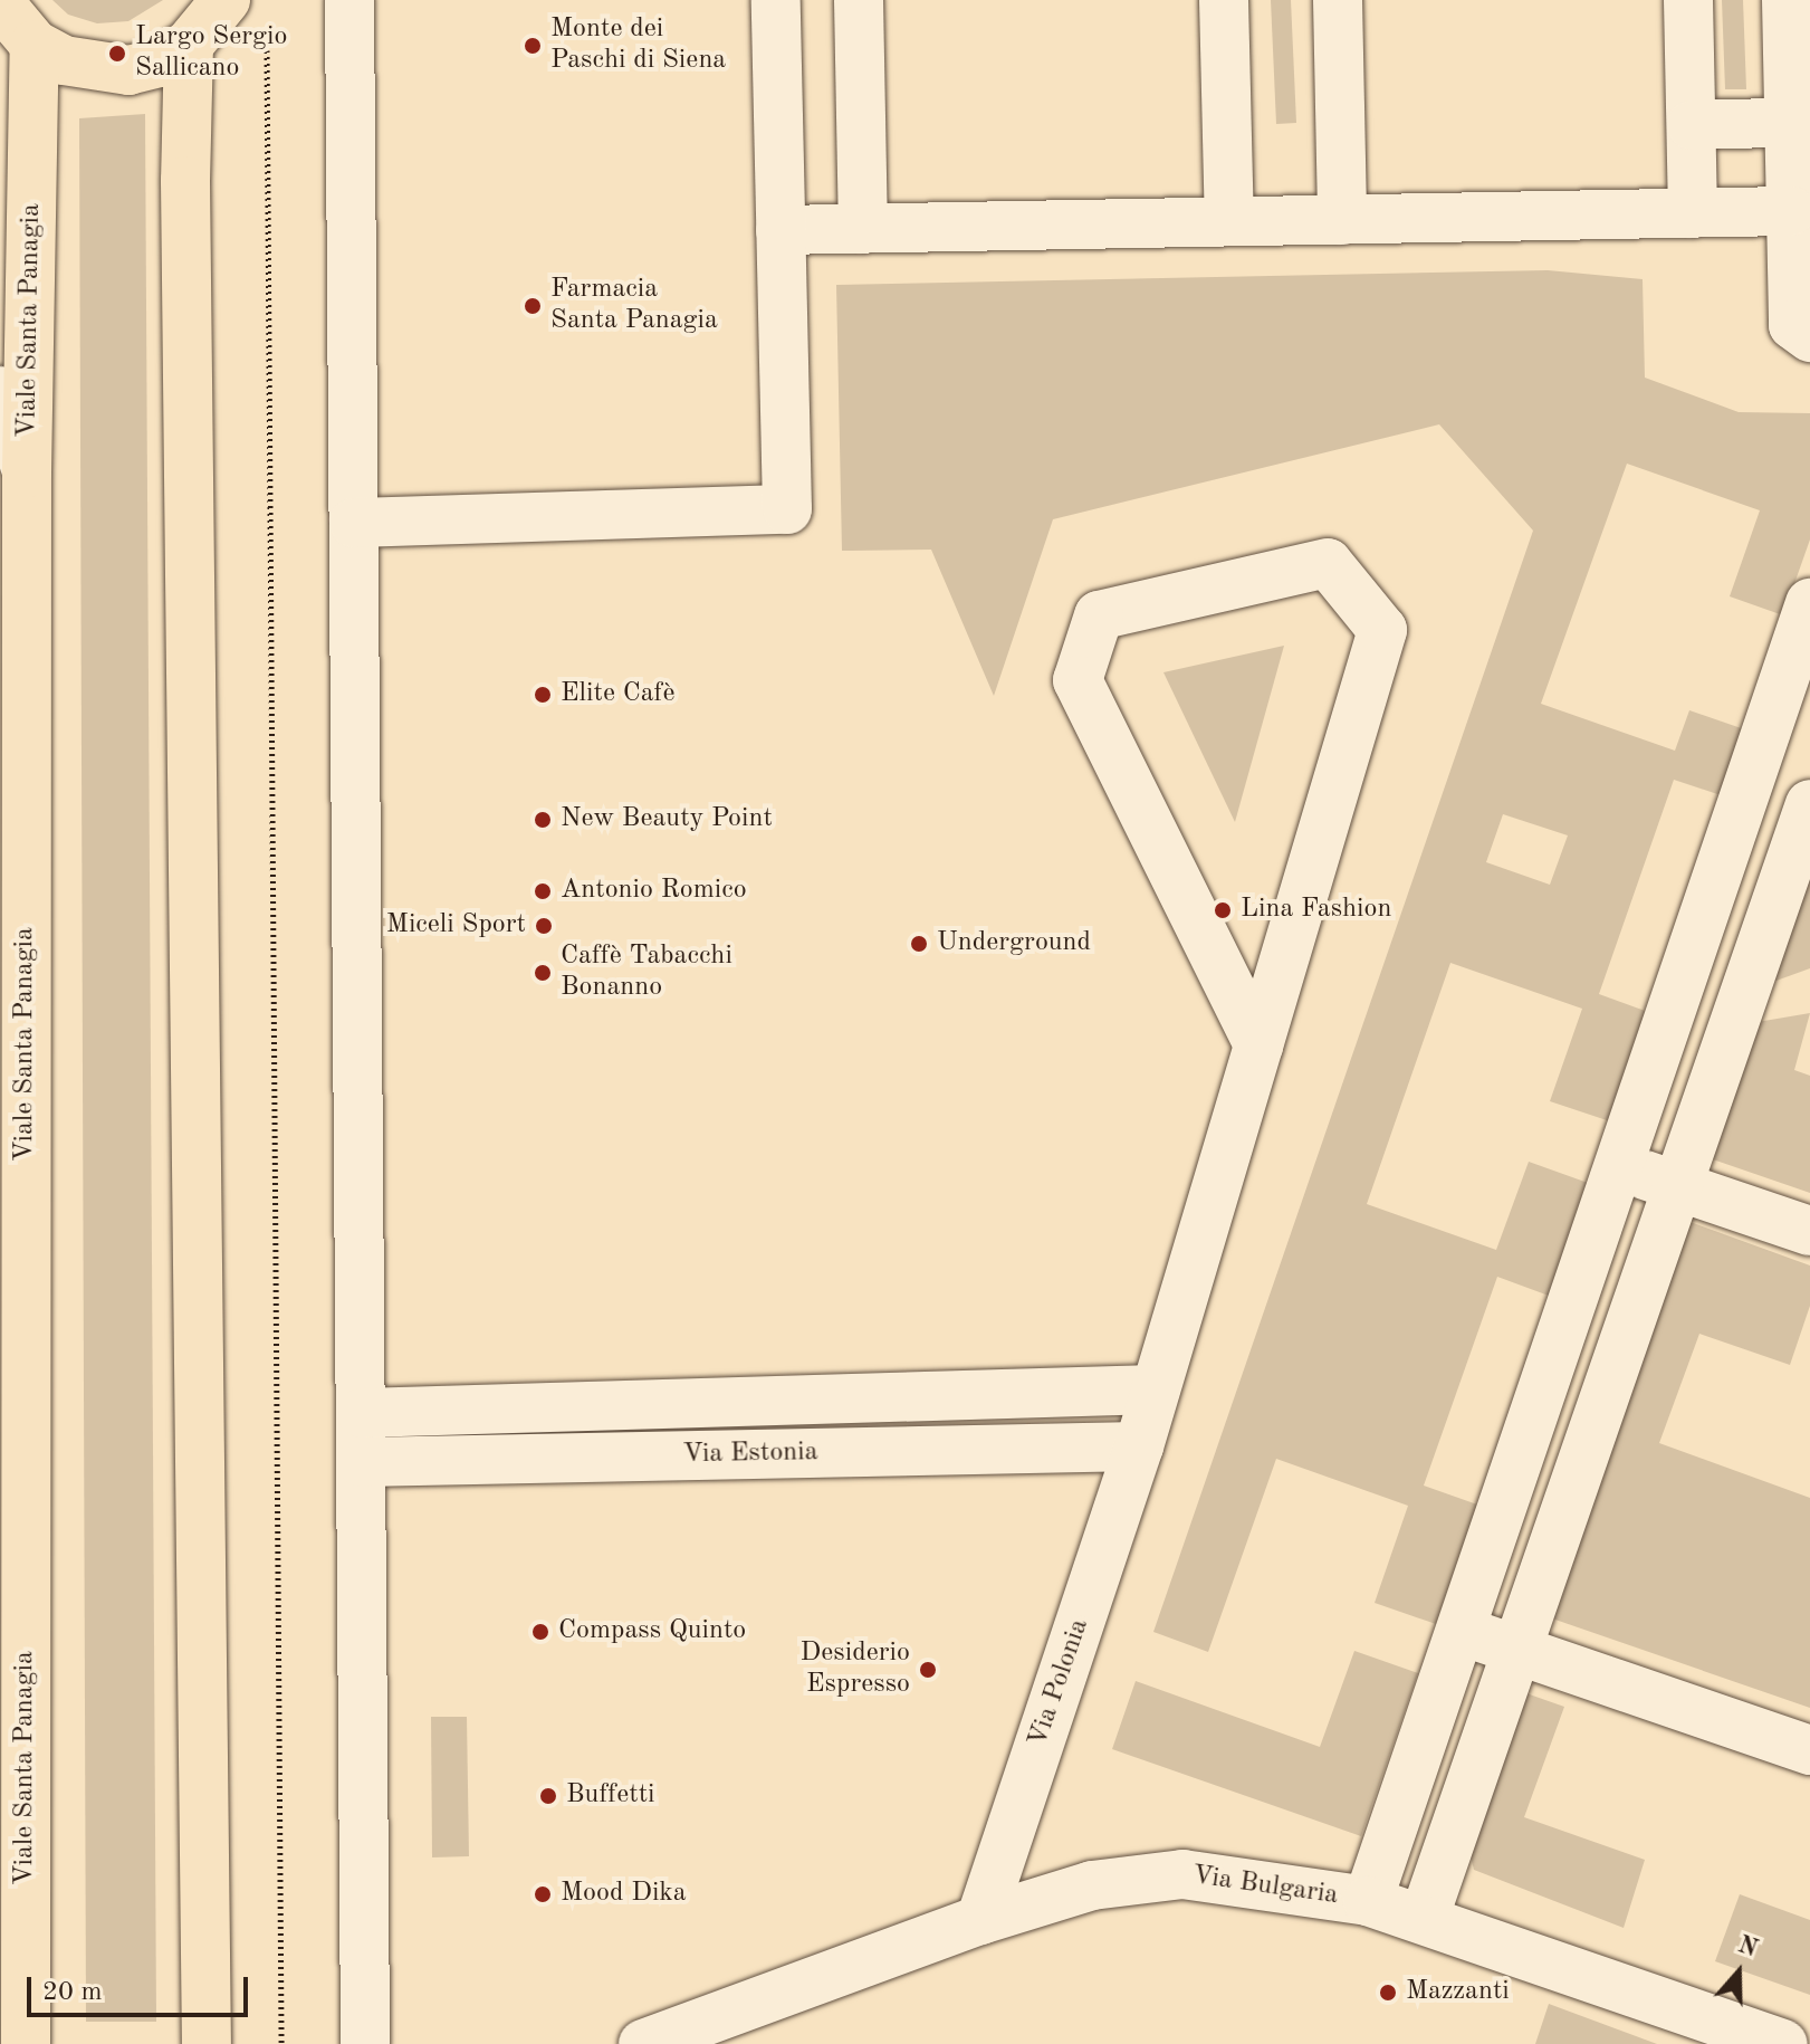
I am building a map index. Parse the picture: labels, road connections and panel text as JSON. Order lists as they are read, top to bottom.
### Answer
{
  "streets": {
    "main road": ["Viale Santa Panagia"],
    "street": ["Via Estonia", "Via Polonia", "Via Bulgaria"]
  },
  "crossings": [
    ["Via Estonia", "Via Polonia"],
    ["Via Polonia", "Via Bulgaria"]
  ],
  "places": [
    "Monte dei Paschi di Siena",
    "Largo Sergio Sallicano",
    "Farmacia Santa Panagia",
    "Elite Cafè",
    "New Beauty Point",
    "Antonio Romico",
    "Lina Fashion",
    "Miceli Sport",
    "Underground",
    "Caffè Tabacchi Bonanno",
    "Compass Quinto",
    "Desiderio Espresso",
    "Buffetti",
    "Mood Dika",
    "Mazzanti"
  ],
  "scale_bar": "20 m",
  "north": "top"
}
